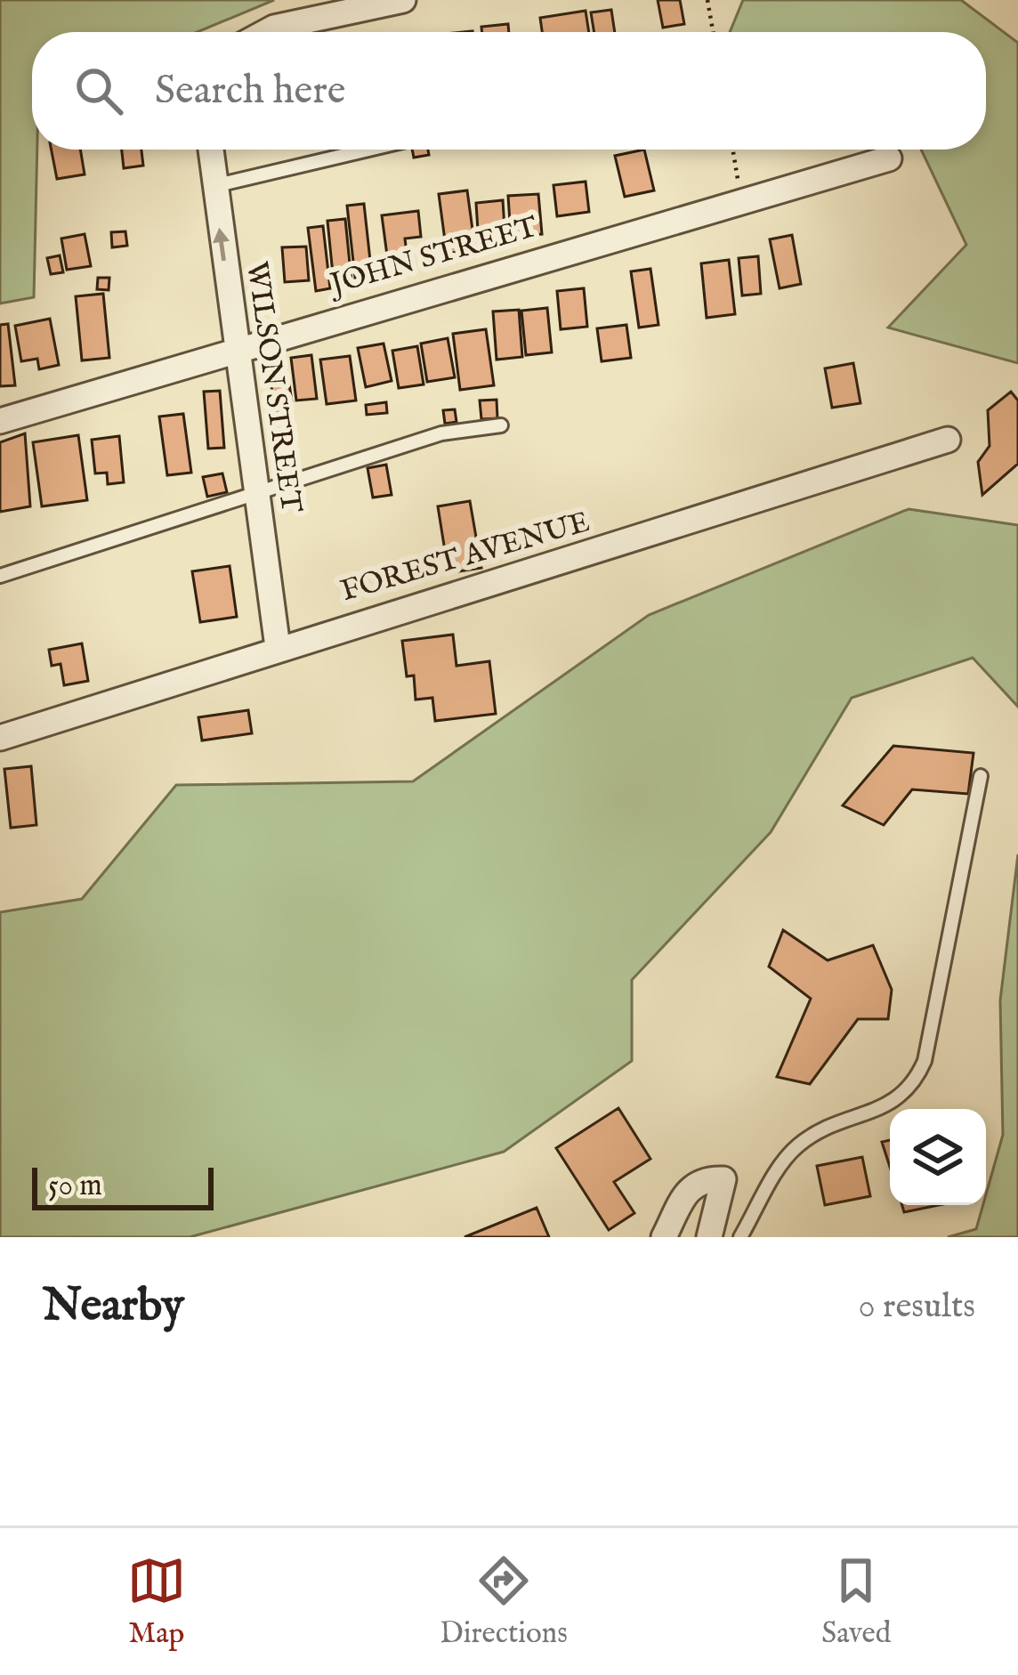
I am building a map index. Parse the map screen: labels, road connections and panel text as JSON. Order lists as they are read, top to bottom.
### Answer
{
  "streets": {
    "street": ["JOHN STREET", "WILSON STREET", "FOREST AVENUE"]
  },
  "crossings": [
    ["JOHN STREET", "WILSON STREET"],
    ["WILSON STREET", "FOREST AVENUE"]
  ],
  "scale_bar": "50 m",
  "page": {
    "search": "Search here",
    "scale": "50 m",
    "heading": ["Nearby", "0 results"],
    "nav": ["Map", "Directions", "Saved"]
  }
}
